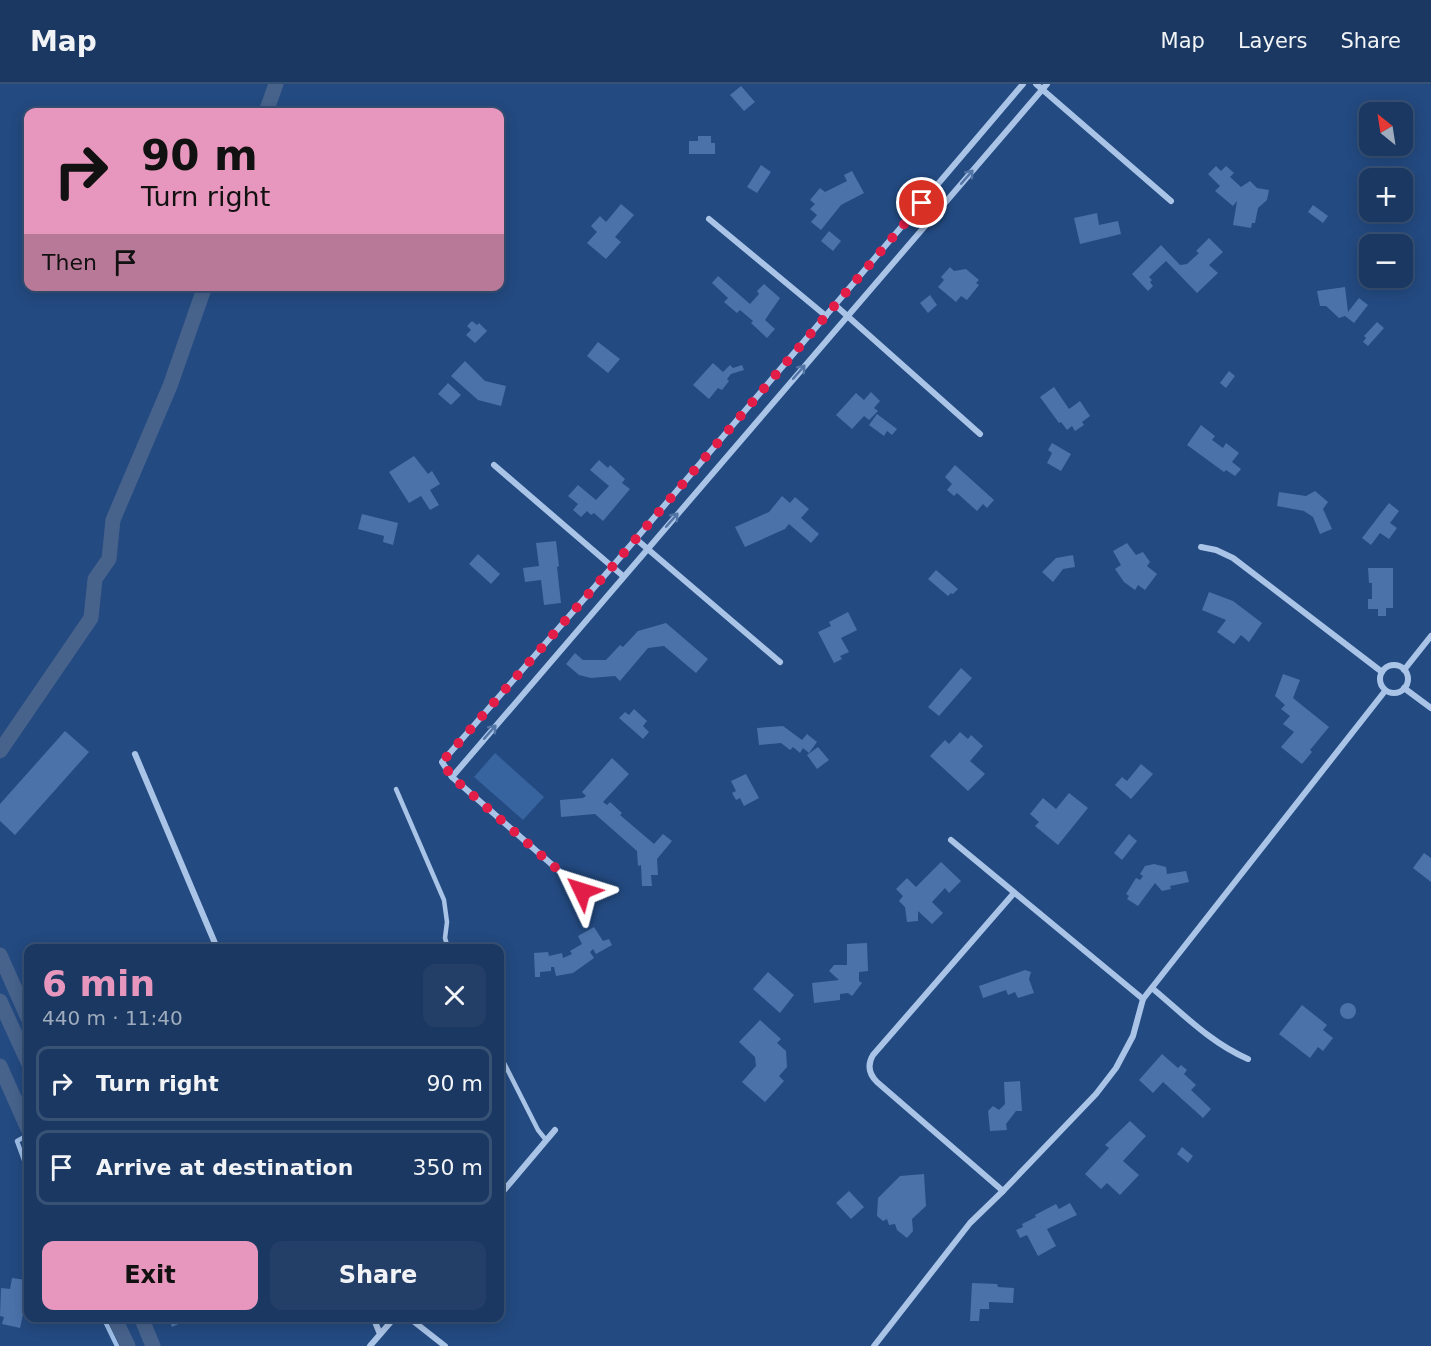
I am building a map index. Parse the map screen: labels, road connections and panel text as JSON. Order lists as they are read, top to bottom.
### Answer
{
  "north": "top left",
  "page": {
    "header": "Map",
    "nav": ["Map", "Layers", "Share"],
    "map_buttons": ["+", "−"],
    "turn": ["90 m", "Turn right"],
    "then": "Then",
    "heading": ["6 min", "440 m · 11:40"],
    "list": [
      {
        "name": "Turn right",
        "value": "90 m"
      },
      {
        "name": "Arrive at destination",
        "value": "350 m"
      }
    ],
    "buttons": ["Exit", "Share"]
  }
}
